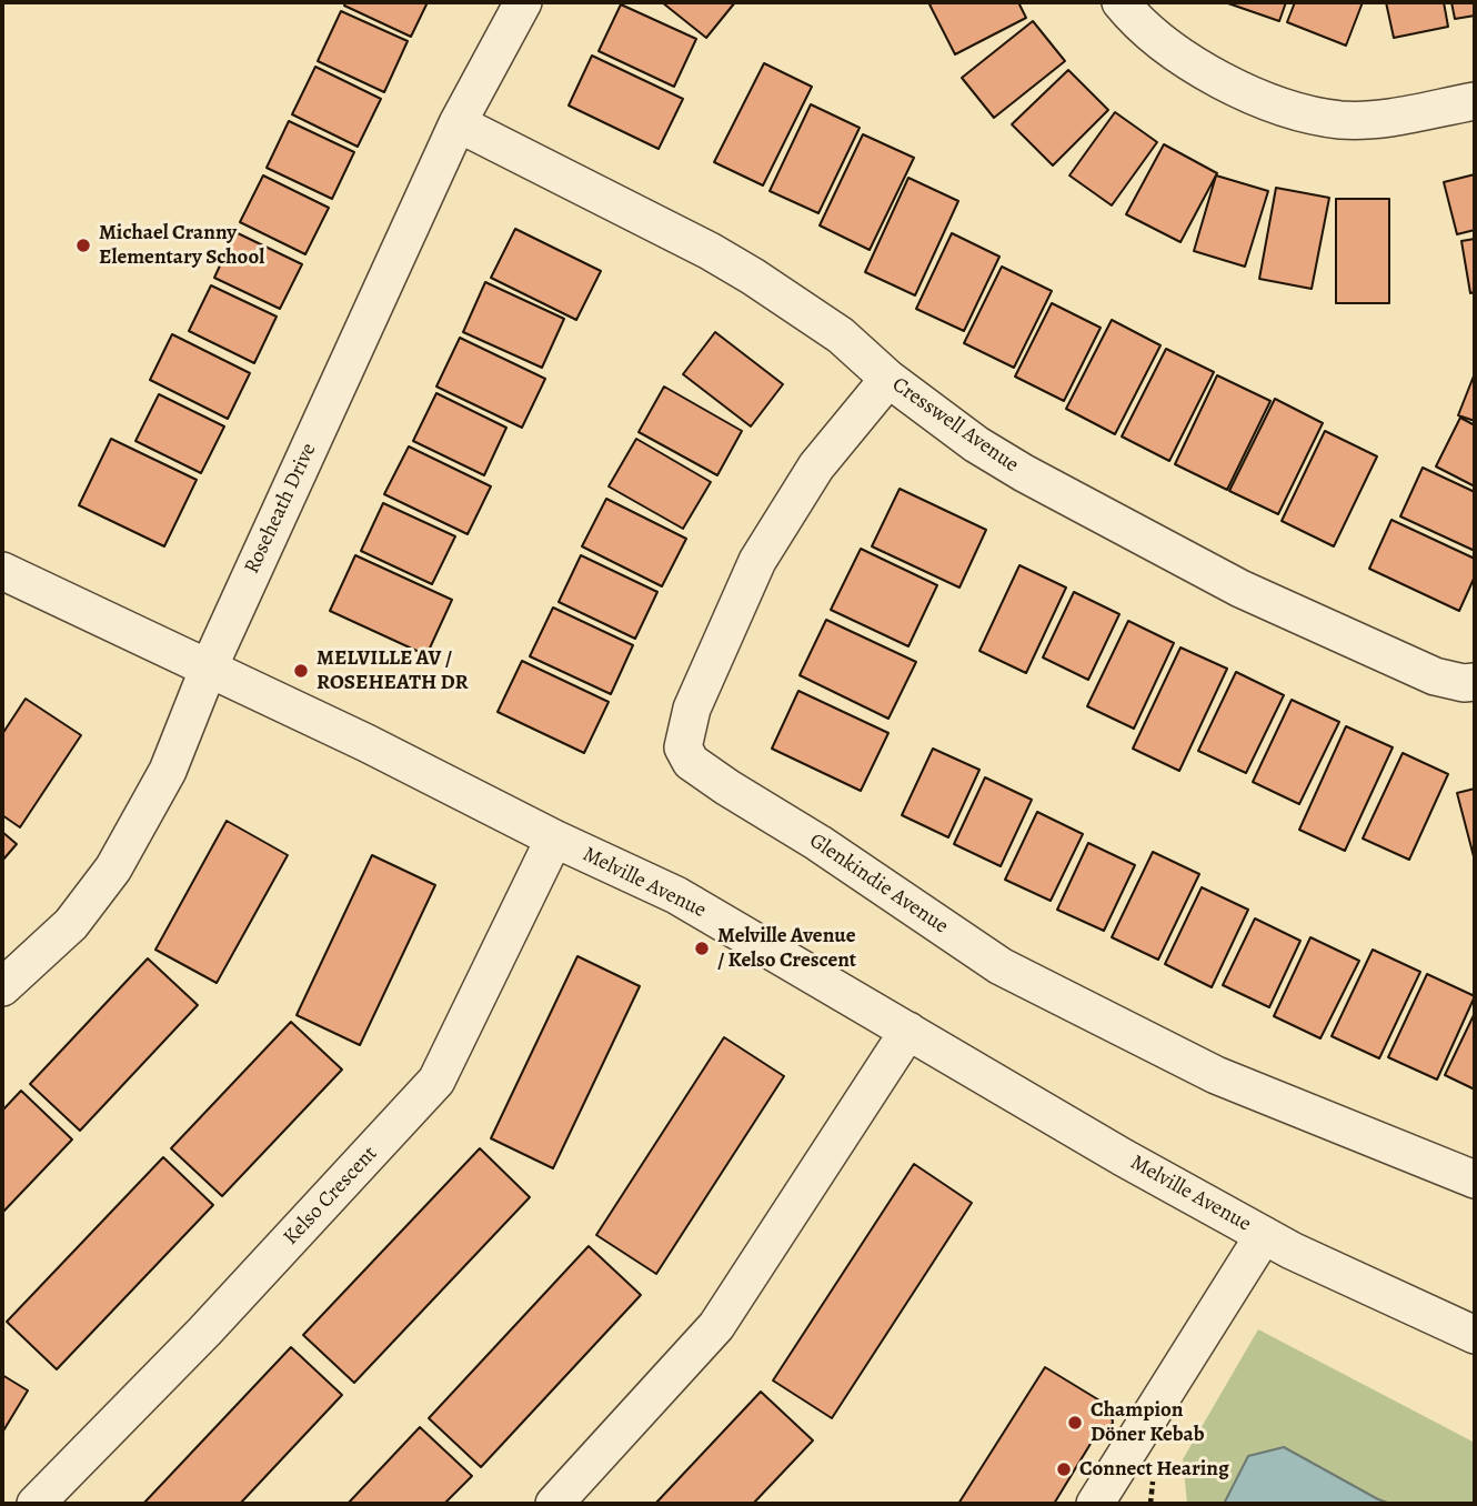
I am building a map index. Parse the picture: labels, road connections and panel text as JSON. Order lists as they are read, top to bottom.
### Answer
{
  "streets": {
    "street": [
      "Cresswell Avenue",
      "Roseheath Drive",
      "Melville Avenue",
      "Glenkindie Avenue",
      "Kelso Crescent"
    ]
  },
  "crossings": [
    ["Cresswell Avenue", "Roseheath Drive"],
    ["Cresswell Avenue", "Glenkindie Avenue"],
    ["Roseheath Drive", "Melville Avenue"],
    ["Melville Avenue", "Kelso Crescent"]
  ],
  "places": [
    "Michael Cranny Elementary School",
    "MELVILLE AV / ROSEHEATH DR",
    "Melville Avenue / Kelso Crescent",
    "Champion Döner Kebab",
    "Connect Hearing"
  ]
}
